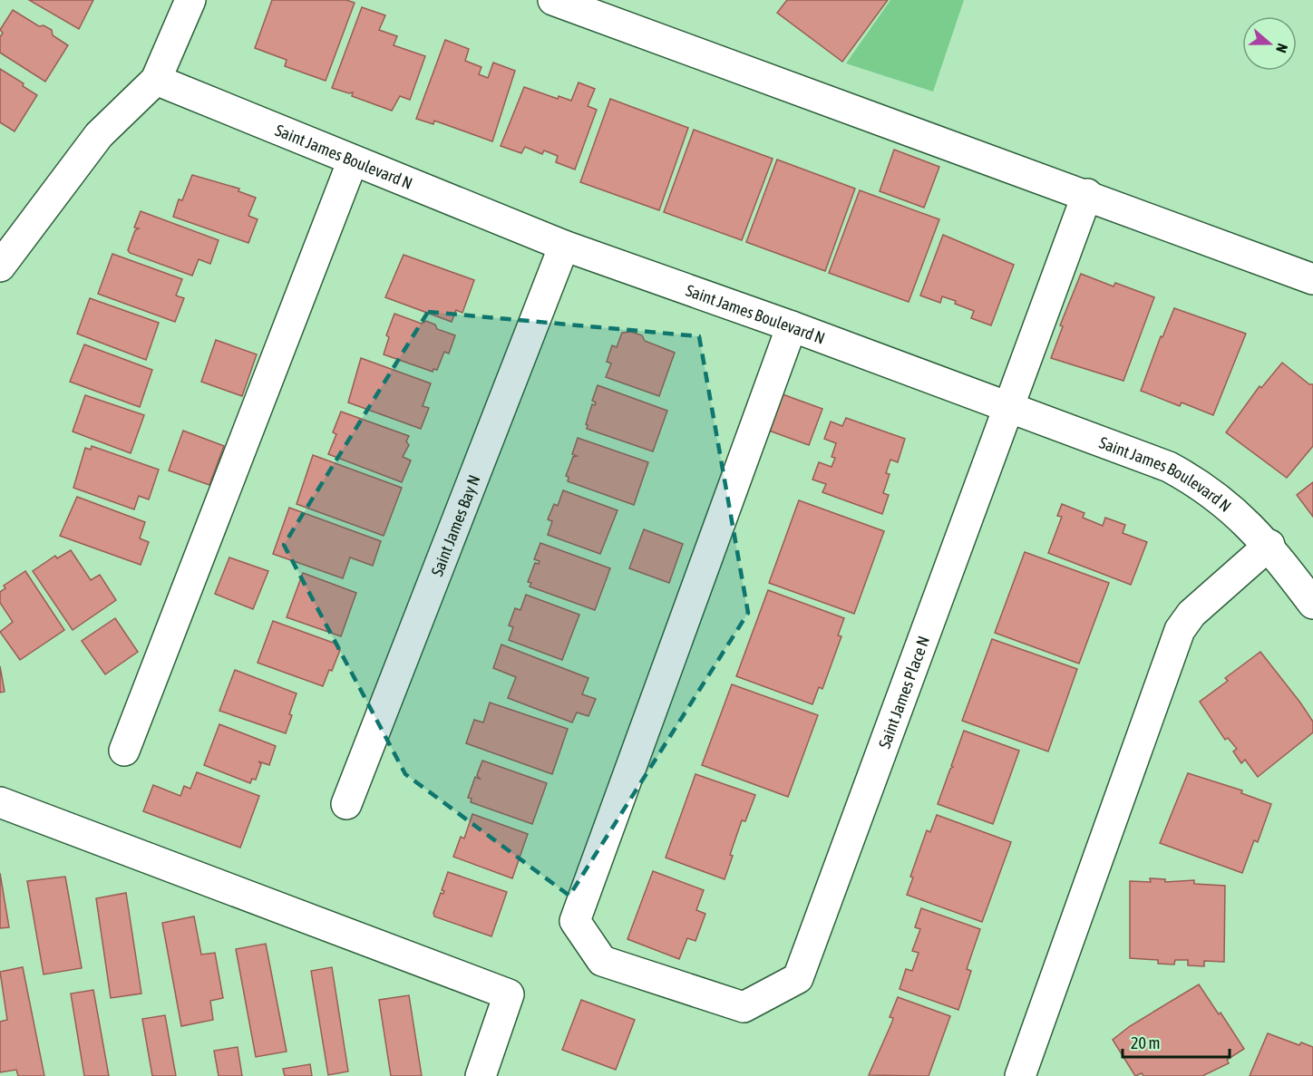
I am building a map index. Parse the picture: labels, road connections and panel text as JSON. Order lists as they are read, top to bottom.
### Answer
{
  "streets": {
    "street": ["Saint James Boulevard N", "Saint James Bay N", "Saint James Place N"]
  },
  "crossings": [
    ["Saint James Boulevard N", "Saint James Bay N"],
    ["Saint James Boulevard N", "Saint James Place N"]
  ],
  "scale_bar": "20 m",
  "north": "right"
}
